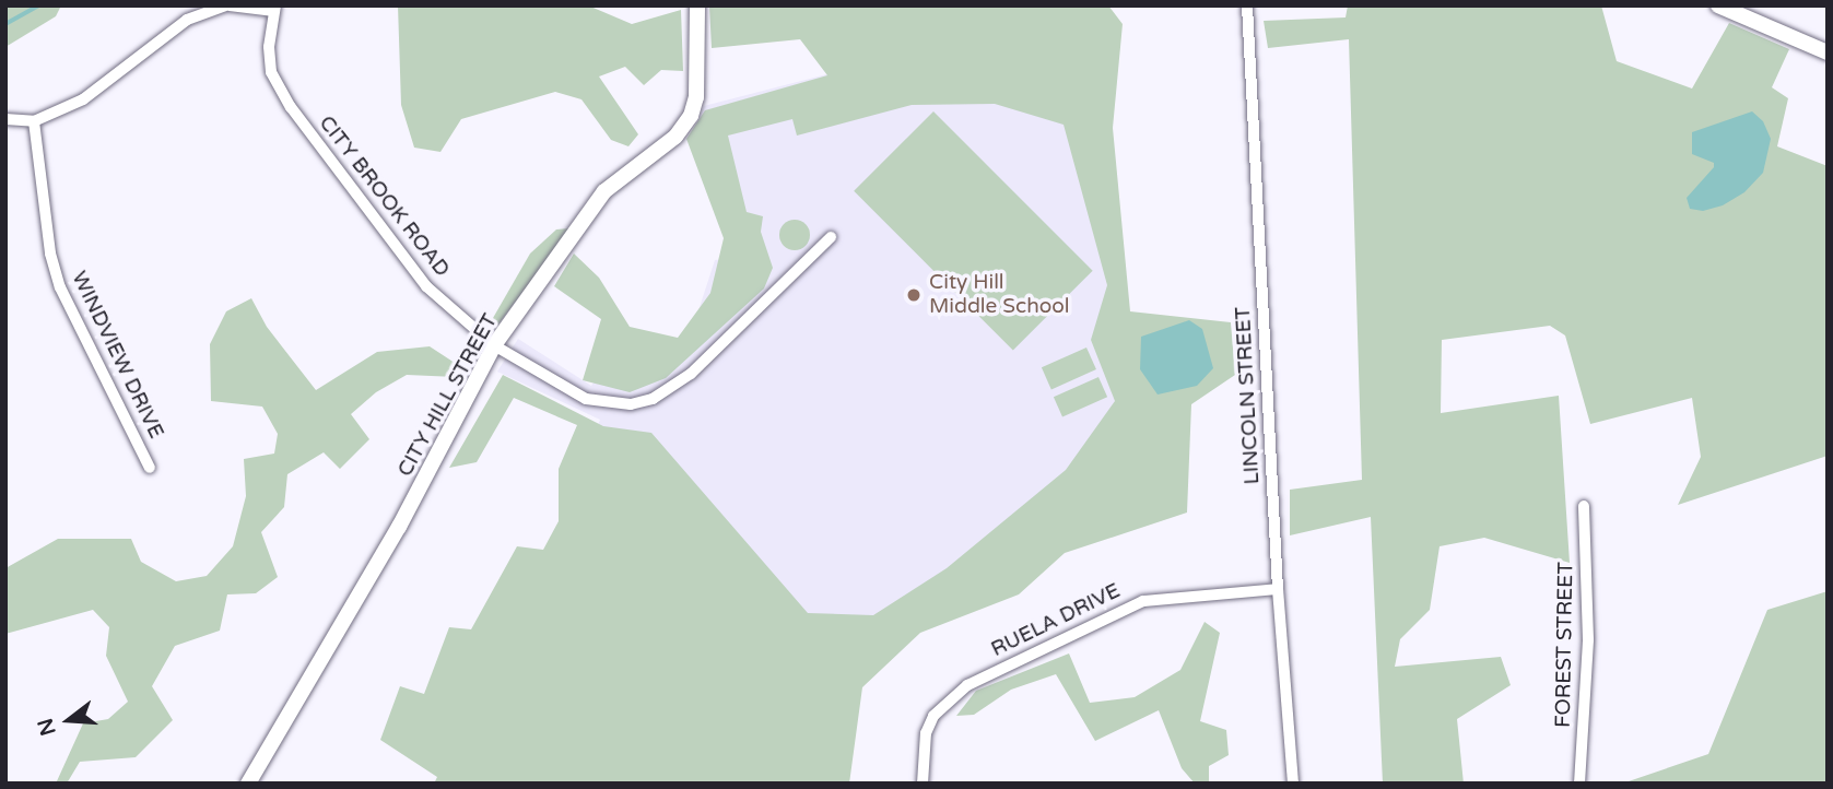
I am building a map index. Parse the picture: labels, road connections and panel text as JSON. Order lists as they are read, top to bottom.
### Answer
{
  "streets": {
    "street": [
      "CITY BROOK ROAD",
      "WINDVIEW DRIVE",
      "CITY HILL STREET",
      "LINCOLN STREET",
      "RUELA DRIVE",
      "FOREST STREET"
    ]
  },
  "crossings": [
    ["CITY BROOK ROAD", "CITY HILL STREET"],
    ["LINCOLN STREET", "RUELA DRIVE"]
  ],
  "places": ["City Hill Middle School"],
  "north": "left"
}
